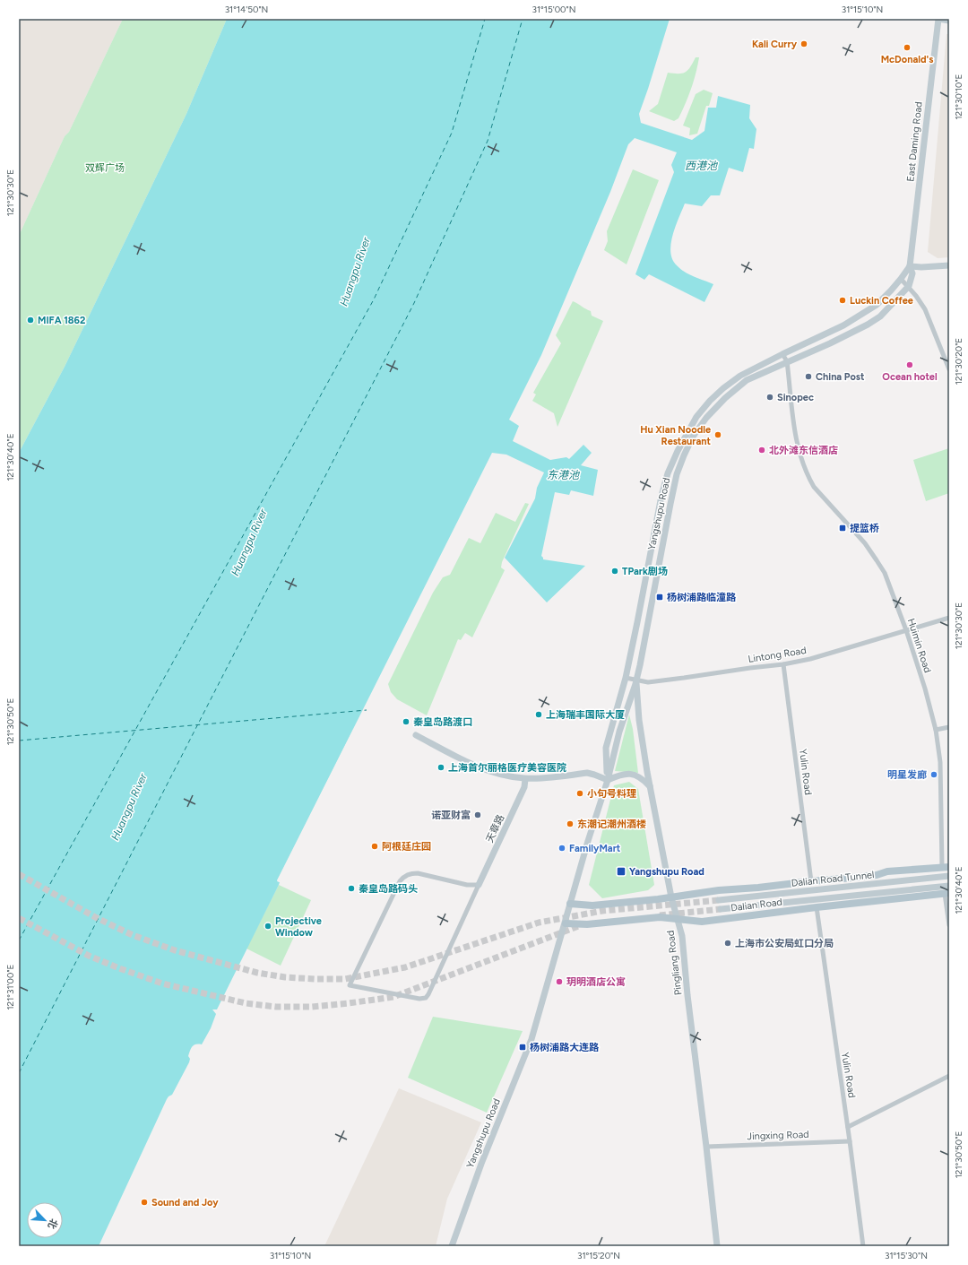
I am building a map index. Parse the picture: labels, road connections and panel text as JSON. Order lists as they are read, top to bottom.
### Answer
{
  "streets": {
    "main road": [
      "East Daming Road",
      "Yangshupu Road",
      "天章路",
      "Dalian Road Tunnel",
      "Dalian Road",
      "Pingliang Road"
    ],
    "street": [
      "Huimin Road",
      "Lintong Road",
      "Yulin Road",
      "Jingxing Road"
    ]
  },
  "crossings": [
    ["East Daming Road", "Yangshupu Road"],
    ["East Daming Road", "Huimin Road"],
    ["Yangshupu Road", "Huimin Road"],
    ["Yangshupu Road", "Lintong Road"],
    ["Yangshupu Road", "Dalian Road"],
    ["Yangshupu Road", "Pingliang Road"],
    ["Huimin Road", "Lintong Road"],
    ["Huimin Road", "Dalian Road"],
    ["Lintong Road", "Yulin Road"],
    ["Lintong Road", "Pingliang Road"],
    ["Yulin Road", "Dalian Road"],
    ["Yulin Road", "Jingxing Road"],
    ["Dalian Road", "Pingliang Road"],
    ["Pingliang Road", "Jingxing Road"]
  ],
  "water": ["西港池", "Huangpu River", "东港池"],
  "parks": ["双辉广场"],
  "places": {
    "other": [
      "Kali Curry",
      "McDonald's",
      "Luckin Coffee",
      "MIFA 1862",
      "Ocean hotel",
      "China Post",
      "Sinopec",
      "Hu Xian Noodle Restaurant",
      "北外滩东信酒店",
      "TPark剧场",
      "上海瑞丰国际大厦",
      "秦皇岛路渡口",
      "上海首尔丽格医疗美容医院",
      "明星发廊",
      "小句号料理",
      "诺亚财富",
      "东潮记潮州酒楼",
      "阿根廷庄园",
      "FamilyMart",
      "秦皇岛路码头",
      "Projective Window",
      "上海市公安局虹口分局",
      "玥明酒店公寓",
      "Sound and Joy"
    ],
    "transit": [
      "提篮桥",
      "杨树浦路临潼路",
      "Yangshupu Road",
      "杨树浦路大连路"
    ]
  },
  "north": "bottom right",
  "coordinates": [
    "31°14'50\"N",
    "31°15'00\"N",
    "31°15'10\"N",
    "121°30'10\"E",
    "121°30'30\"E",
    "121°30'20\"E",
    "121°30'40\"E",
    "121°30'50\"E",
    "121°31'00\"E",
    "31°15'20\"N",
    "31°15'30\"N"
  ]
}
